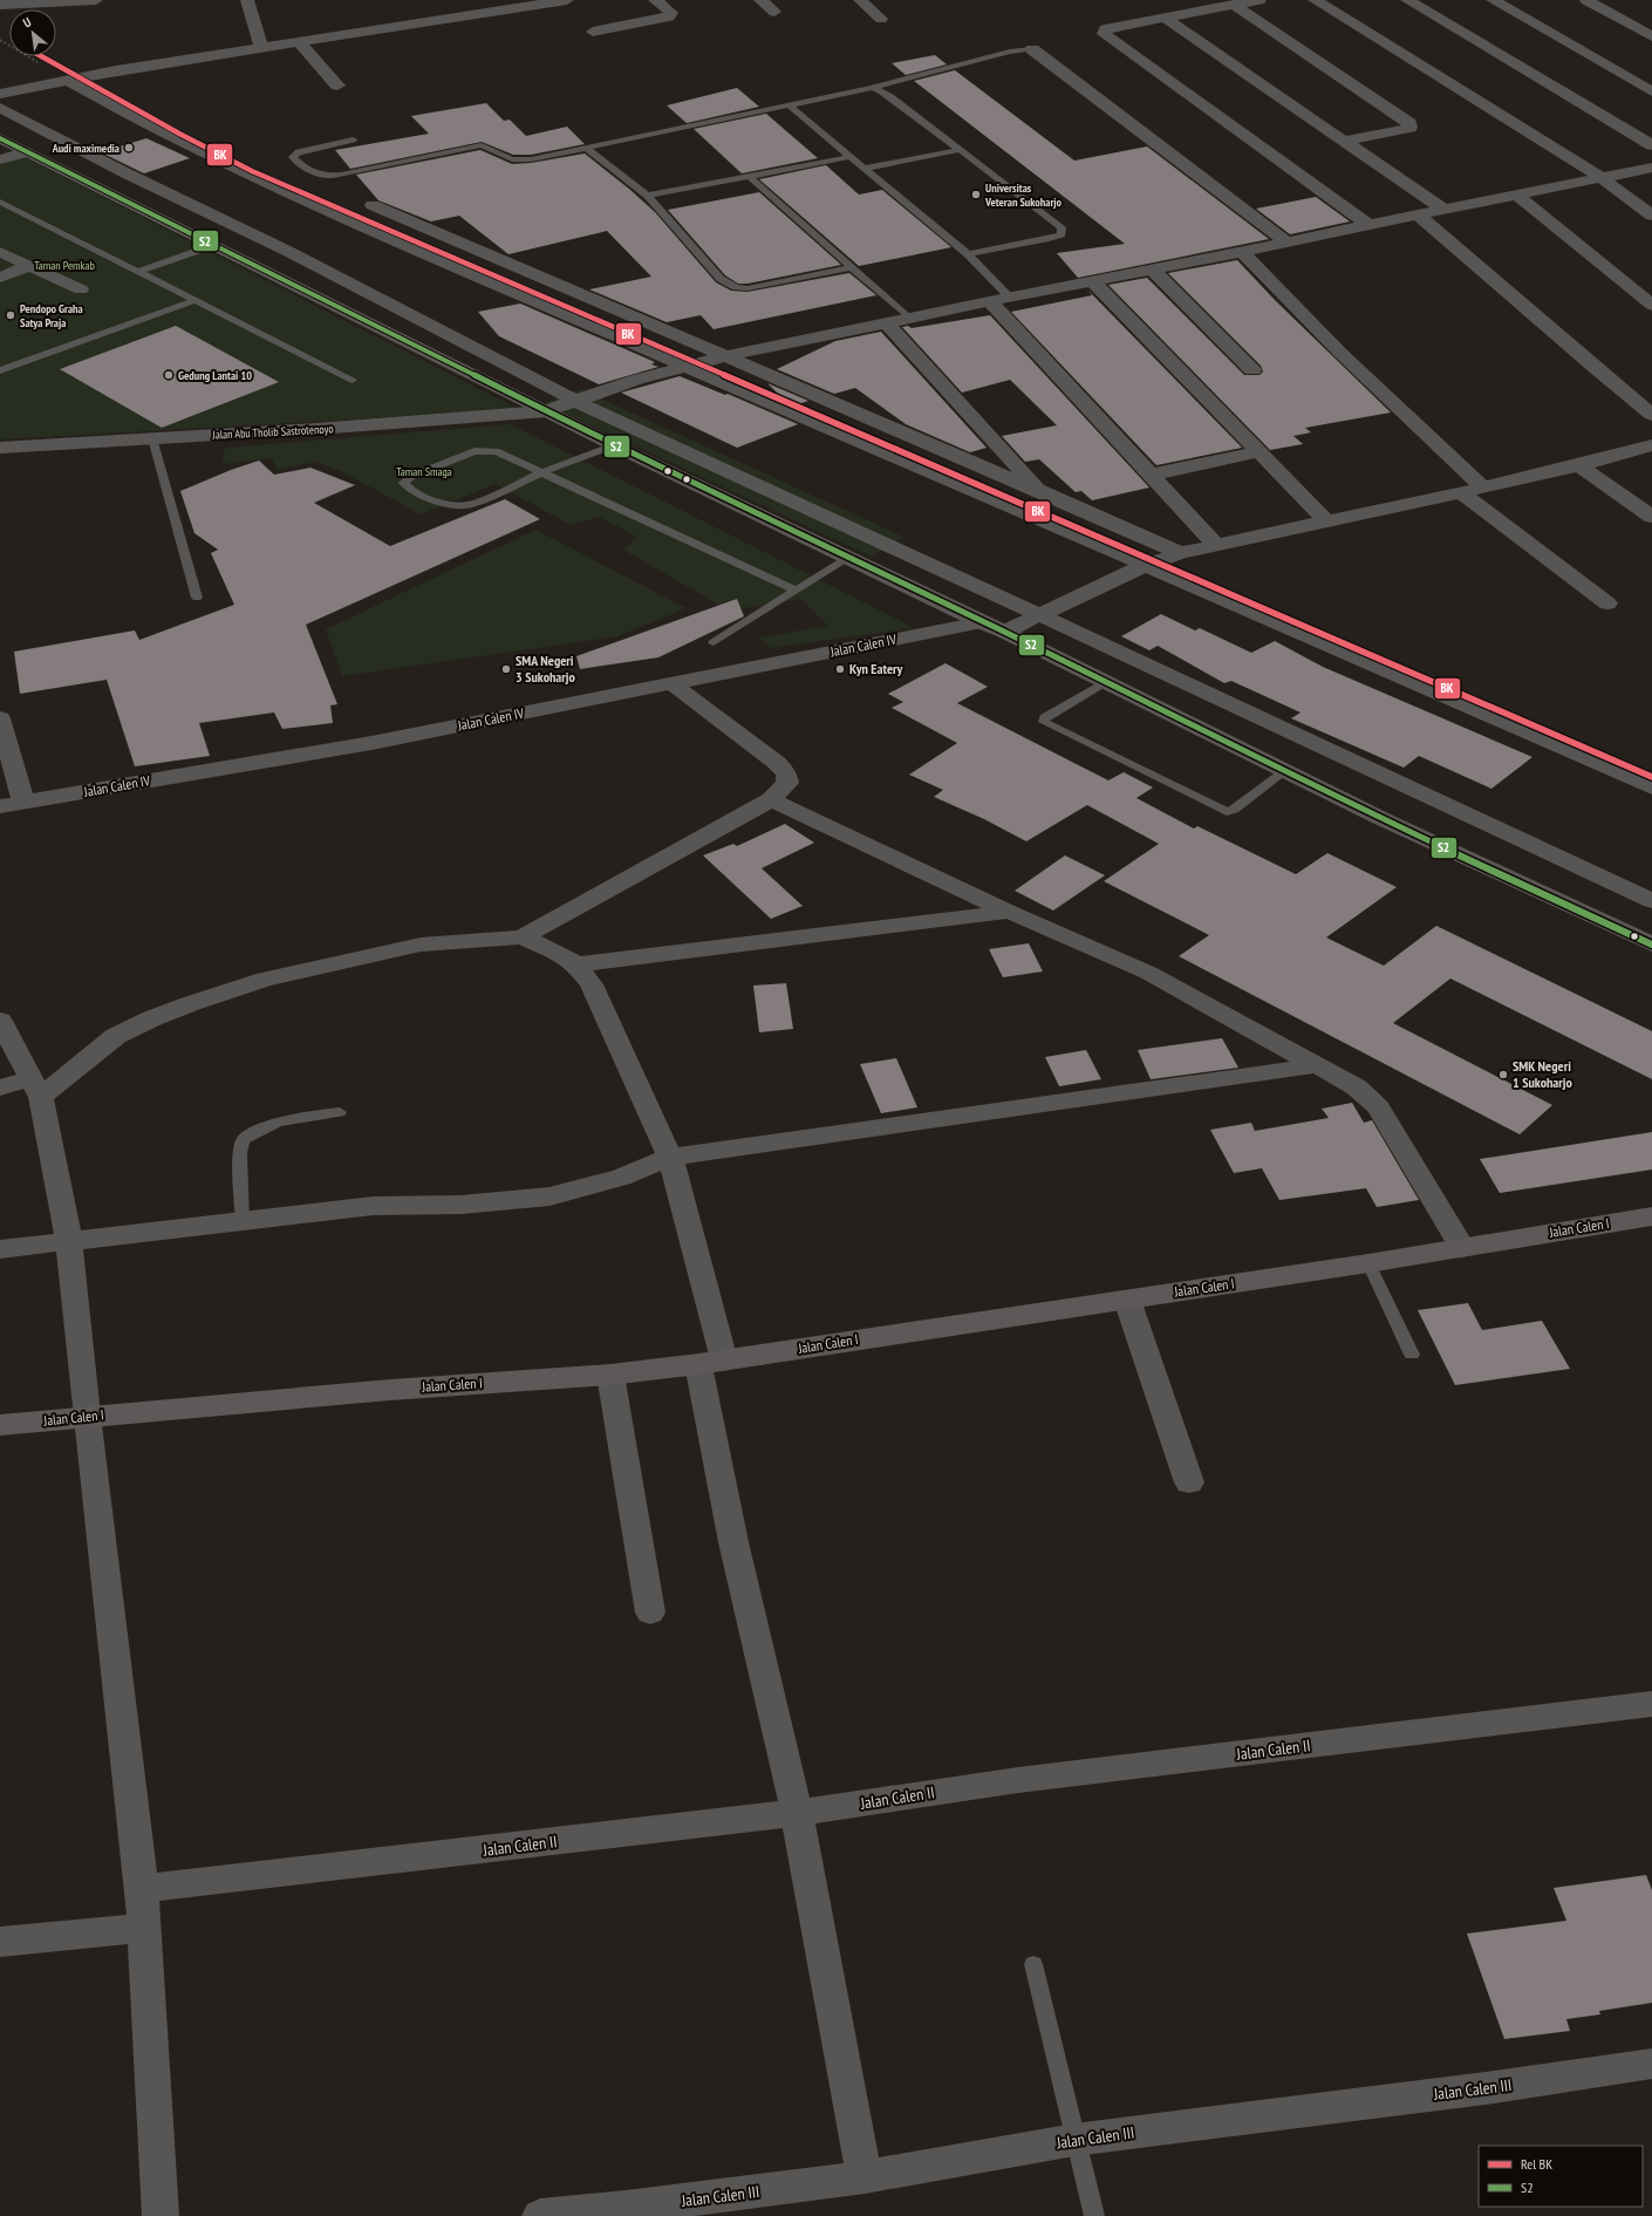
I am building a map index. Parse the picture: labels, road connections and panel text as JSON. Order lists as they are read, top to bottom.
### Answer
{
  "streets": {
    "street": [
      "Jalan Abu Tholib Sastrotenoyo",
      "Jalan Calen IV",
      "Jalan Calen I",
      "Jalan Calen II",
      "Jalan Calen III"
    ]
  },
  "parks": ["Taman Pemkab", "Taman Smaga"],
  "places": [
    "Audi maximedia",
    "Universitas Veteran Sukoharjo",
    "Pendopo Graha Satya Praja",
    "Gedung Lantai 10",
    "SMA Negeri 3 Sukoharjo",
    "Kyn Eatery",
    "SMK Negeri 1 Sukoharjo"
  ],
  "lines": ["rail line BK", "transit line S2"],
  "legend": ["Rel BK", "S2"],
  "north": "top left"
}
